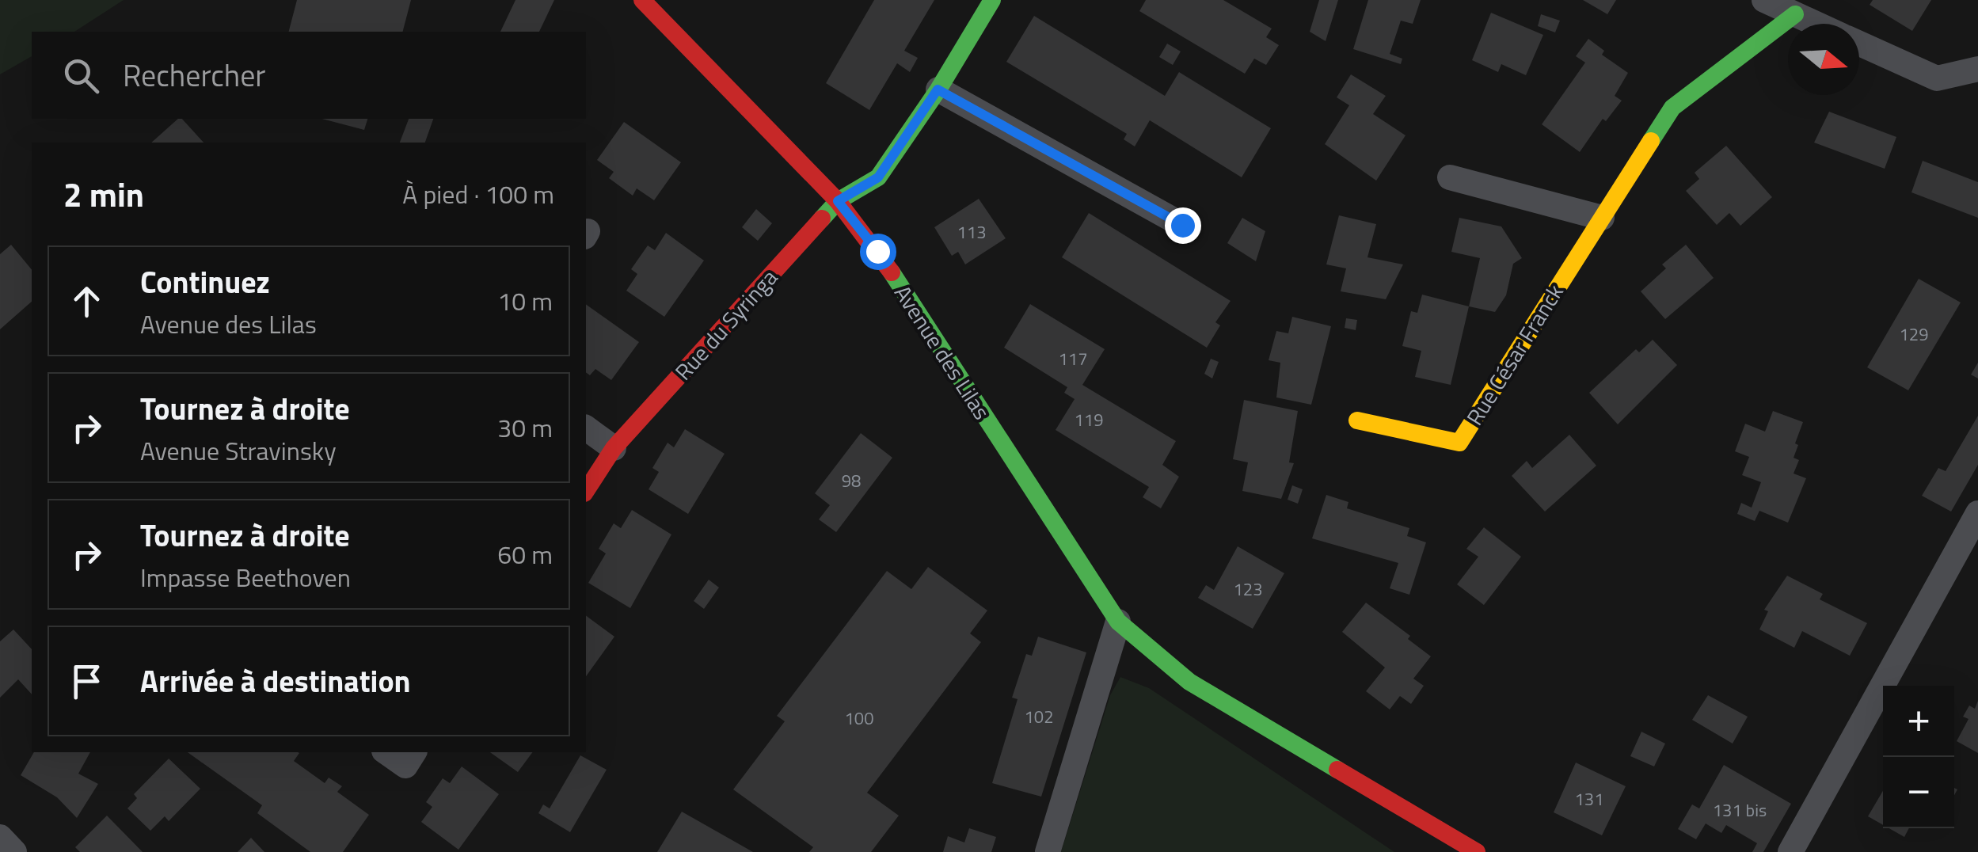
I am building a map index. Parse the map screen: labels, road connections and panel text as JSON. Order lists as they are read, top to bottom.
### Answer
{
  "streets": {
    "street": ["Rue du Syringa", "Avenue des Lilas", "Rue César Franck"]
  },
  "crossings": [
    ["Rue du Syringa", "Avenue des Lilas"]
  ],
  "house_numbers": [
    "113",
    "129",
    "117",
    "119",
    "98",
    "123",
    "102",
    "100",
    "131",
    "131 bis"
  ],
  "north": "right",
  "page": {
    "search": "Rechercher",
    "heading": ["2 min", "À pied · 100 m"],
    "list": [
      ["Continuez", "Avenue des Lilas", "10 m"],
      ["Tournez à droite", "Avenue Stravinsky", "30 m"],
      ["Tournez à droite", "Impasse Beethoven", "60 m"],
      "Arrivée à destination"
    ],
    "map_buttons": ["+", "−"]
  }
}
